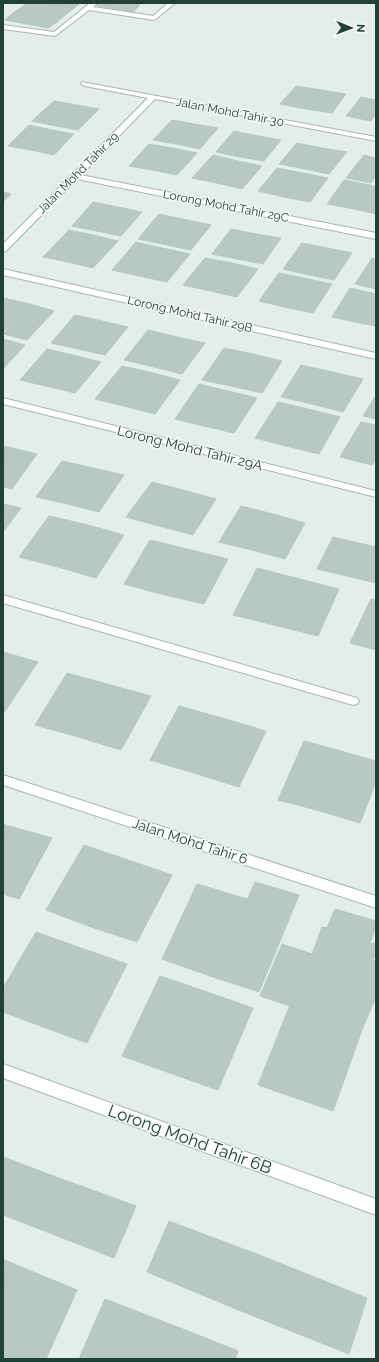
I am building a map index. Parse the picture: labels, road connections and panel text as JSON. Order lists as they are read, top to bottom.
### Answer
{
  "streets": {
    "street": [
      "Jalan Mohd Tahir 30",
      "Jalan Mohd Tahir 29",
      "Lorong Mohd Tahir 29C",
      "Lorong Mohd Tahir 29B",
      "Lorong Mohd Tahir 29A",
      "Jalan Mohd Tahir 6",
      "Lorong Mohd Tahir 6B"
    ]
  },
  "crossings": [
    ["Jalan Mohd Tahir 30", "Jalan Mohd Tahir 29"],
    ["Jalan Mohd Tahir 29", "Lorong Mohd Tahir 29C"]
  ],
  "north": "right"
}
